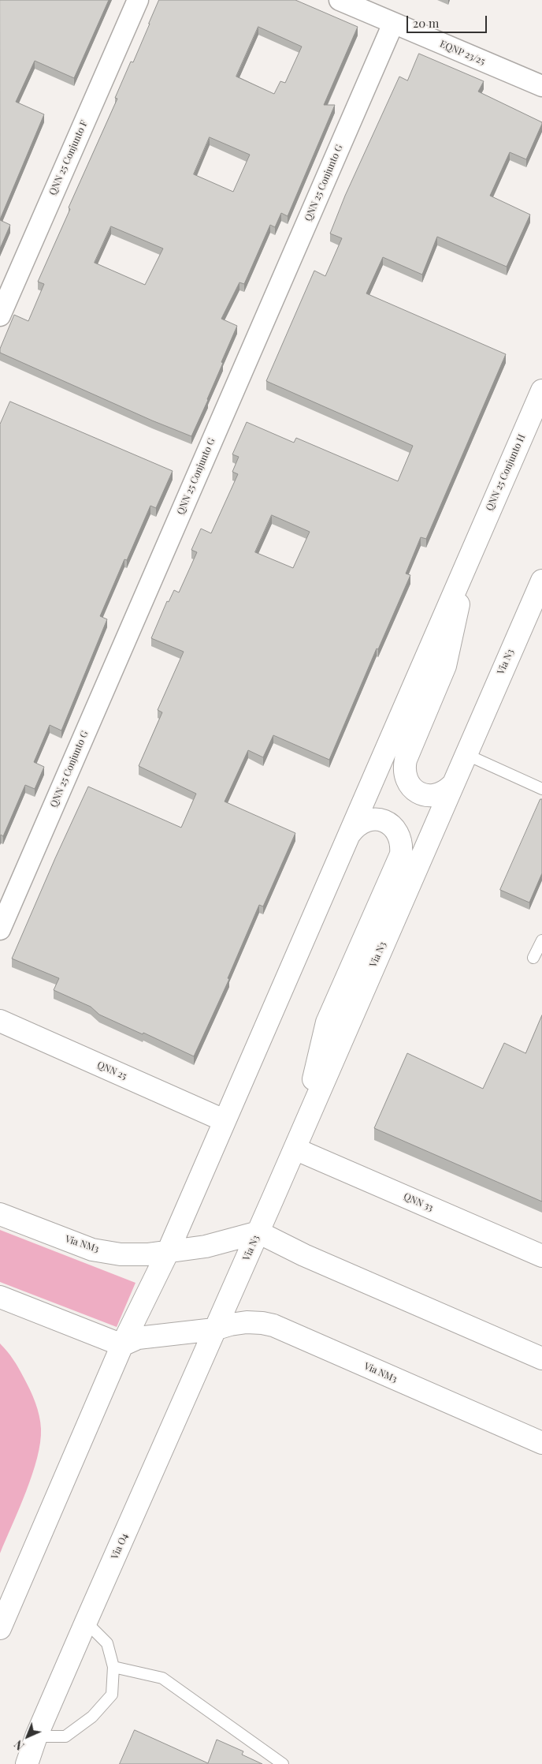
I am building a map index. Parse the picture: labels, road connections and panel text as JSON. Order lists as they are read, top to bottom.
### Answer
{
  "streets": {
    "main road": [
      "QNN 25 Conjunto H",
      "Via N3",
      "QNN 25",
      "QNN 33",
      "Via NM3",
      "Via O4"
    ],
    "street": ["EQNP 23/25", "QNN 25 Conjunto F", "QNN 25 Conjunto G"]
  },
  "crossings": [
    ["EQNP 23/25", "QNN 25 Conjunto G"],
    ["Via N3", "QNN 33"],
    ["Via N3", "Via NM3"],
    ["Via N3", "Via O4"],
    ["Via NM3", "Via O4"]
  ],
  "scale_bar": "20 m",
  "north": "bottom left"
}
